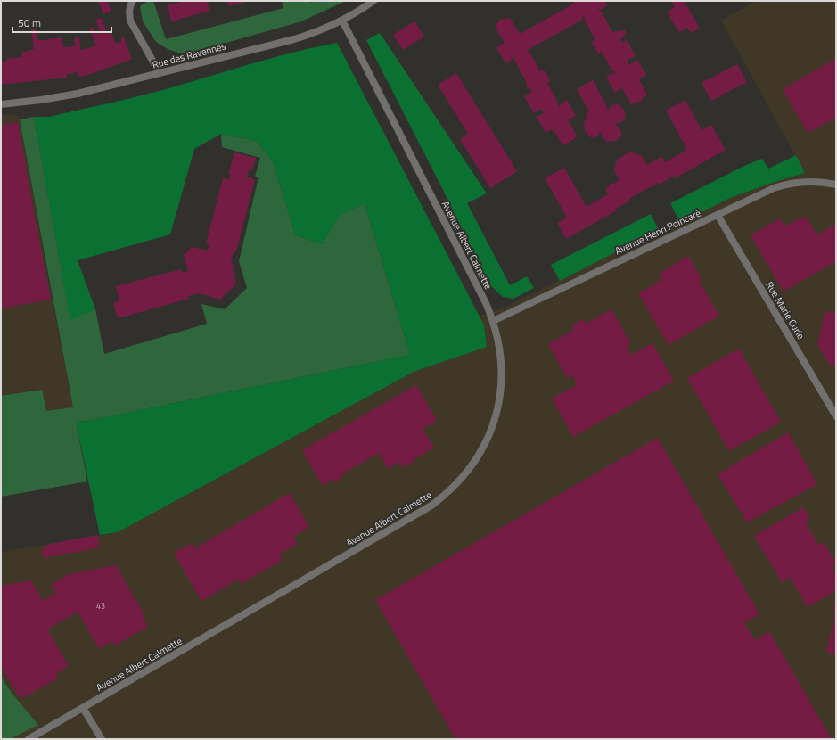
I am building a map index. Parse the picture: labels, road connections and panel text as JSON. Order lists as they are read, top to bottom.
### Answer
{
  "streets": {
    "street": [
      "Rue des Ravennes",
      "Avenue Henri Poincaré",
      "Avenue Albert Calmette",
      "Rue Marie Curie"
    ]
  },
  "crossings": [
    ["Rue des Ravennes", "Avenue Albert Calmette"],
    ["Avenue Henri Poincaré", "Avenue Albert Calmette"],
    ["Avenue Henri Poincaré", "Rue Marie Curie"]
  ],
  "house_numbers": ["43"],
  "scale_bar": "50 m"
}
